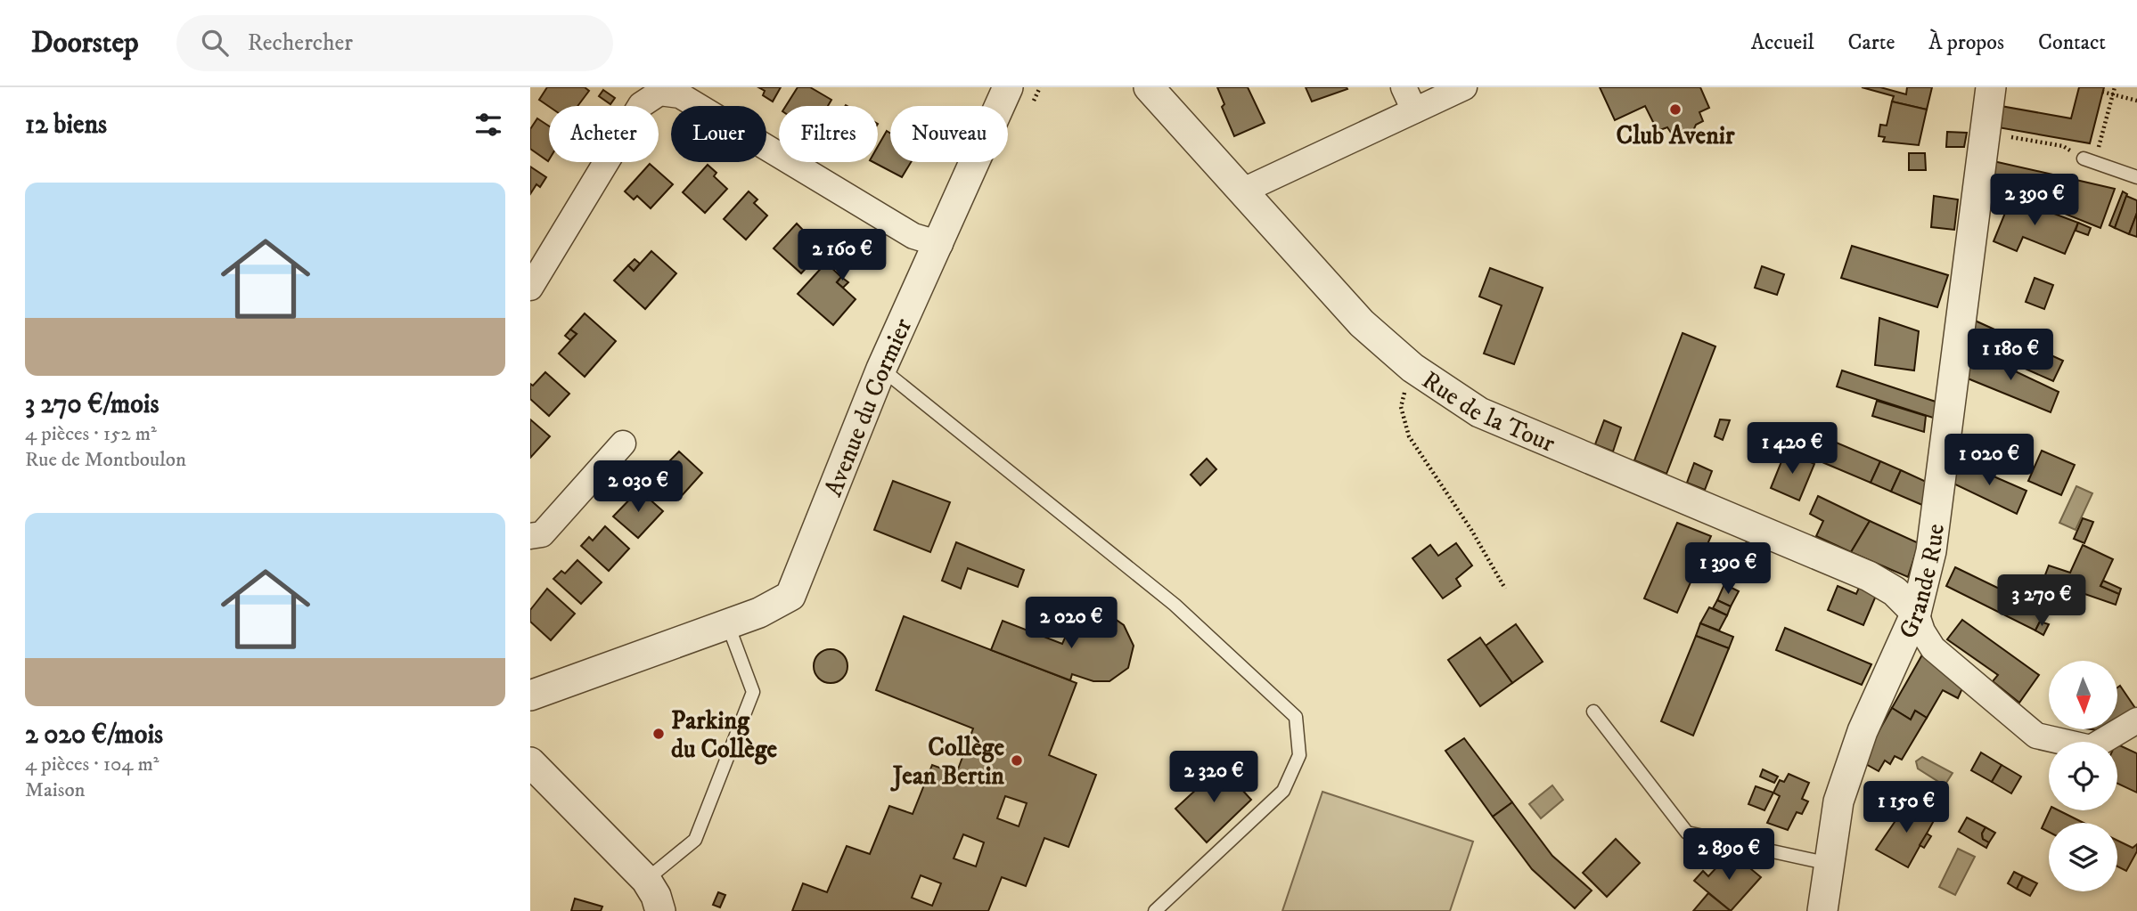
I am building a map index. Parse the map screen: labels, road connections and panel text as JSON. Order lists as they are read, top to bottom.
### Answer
{
  "streets": {
    "street": ["Avenue du Cormier", "Rue de la Tour", "Grande Rue"]
  },
  "crossings": [
    ["Rue de la Tour", "Grande Rue"]
  ],
  "places": ["Club Avenir", "Parking du Collège", "Collège Jean Bertin"],
  "north": "bottom",
  "page": {
    "header": "Doorstep",
    "search": "Rechercher",
    "nav": [
      "Accueil",
      "Carte",
      "À propos",
      "Contact"
    ],
    "heading": "12 biens",
    "chip": [
      "Acheter",
      "Louer",
      "Filtres",
      "Nouveau"
    ],
    "list": [
      {
        "name": "3 270 €/mois",
        "note": "4 pièces · 152 m² · Rue de Montboulon"
      },
      {
        "name": "2 020 €/mois",
        "note": "4 pièces · 104 m² · Maison"
      }
    ],
    "price": [
      "2 390 €",
      "2 160 €",
      "1 180 €",
      "1 420 €",
      "1 020 €",
      "2 030 €",
      "1 390 €",
      "3 270 €",
      "2 020 €",
      "2 320 €",
      "1 150 €",
      "2 890 €"
    ]
  }
}
